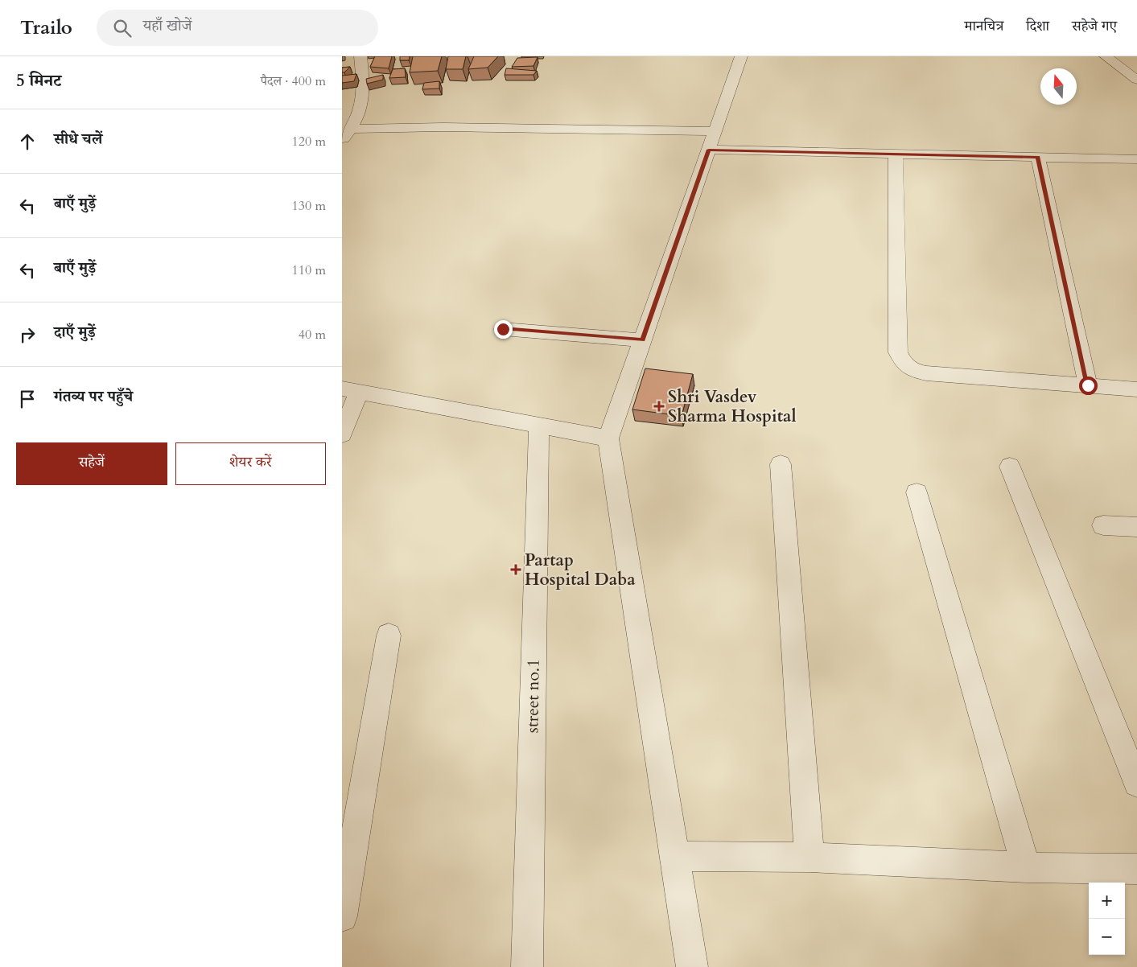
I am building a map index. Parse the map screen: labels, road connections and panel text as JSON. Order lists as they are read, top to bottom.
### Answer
{
  "streets": {
    "street": ["street no.1"]
  },
  "places": {
    "health": ["Shri Vasdev Sharma Hospital", "Partap Hospital Daba"]
  },
  "north": "top",
  "page": {
    "header": "Trailo",
    "search": "यहाँ खोजें",
    "nav": ["मानचित्र", "दिशा", "सहेजे गए"],
    "heading": ["5 मिनट", "पैदल · 400 m"],
    "list": [
      ["सीधे चलें", "120 m"],
      ["बाएँ मुड़ें", "130 m"],
      ["बाएँ मुड़ें", "110 m"],
      ["दाएँ मुड़ें", "40 m"],
      "गंतव्य पर पहुँचे"
    ],
    "buttons": ["सहेजें", "शेयर करें"],
    "map_buttons": ["+", "−"]
  }
}
